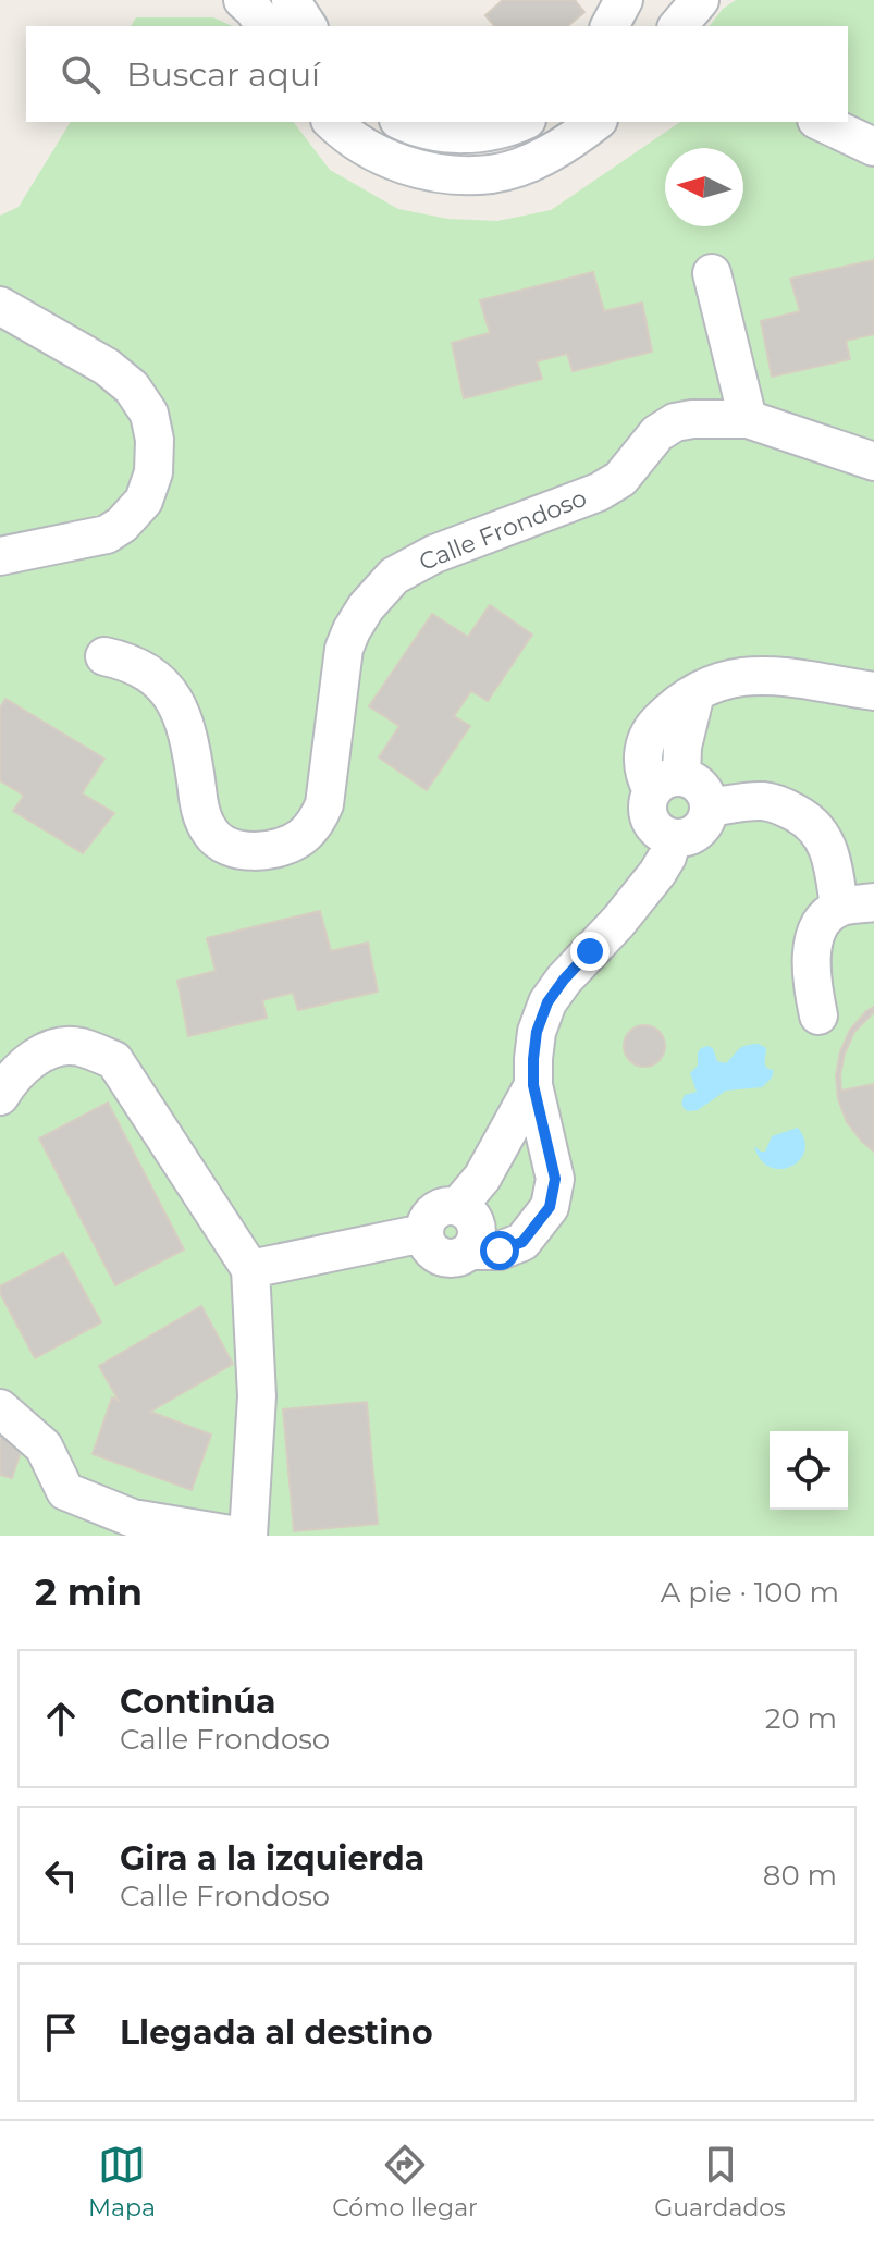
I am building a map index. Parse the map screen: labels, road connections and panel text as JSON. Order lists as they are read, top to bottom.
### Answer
{
  "streets": {
    "street": ["Calle Frondoso"]
  },
  "north": "left",
  "page": {
    "search": "Buscar aquí",
    "heading": ["2 min", "A pie · 100 m"],
    "list": [
      ["Continúa", "Calle Frondoso", "20 m"],
      ["Gira a la izquierda", "Calle Frondoso", "80 m"],
      "Llegada al destino"
    ],
    "nav": ["Mapa", "Cómo llegar", "Guardados"]
  }
}
